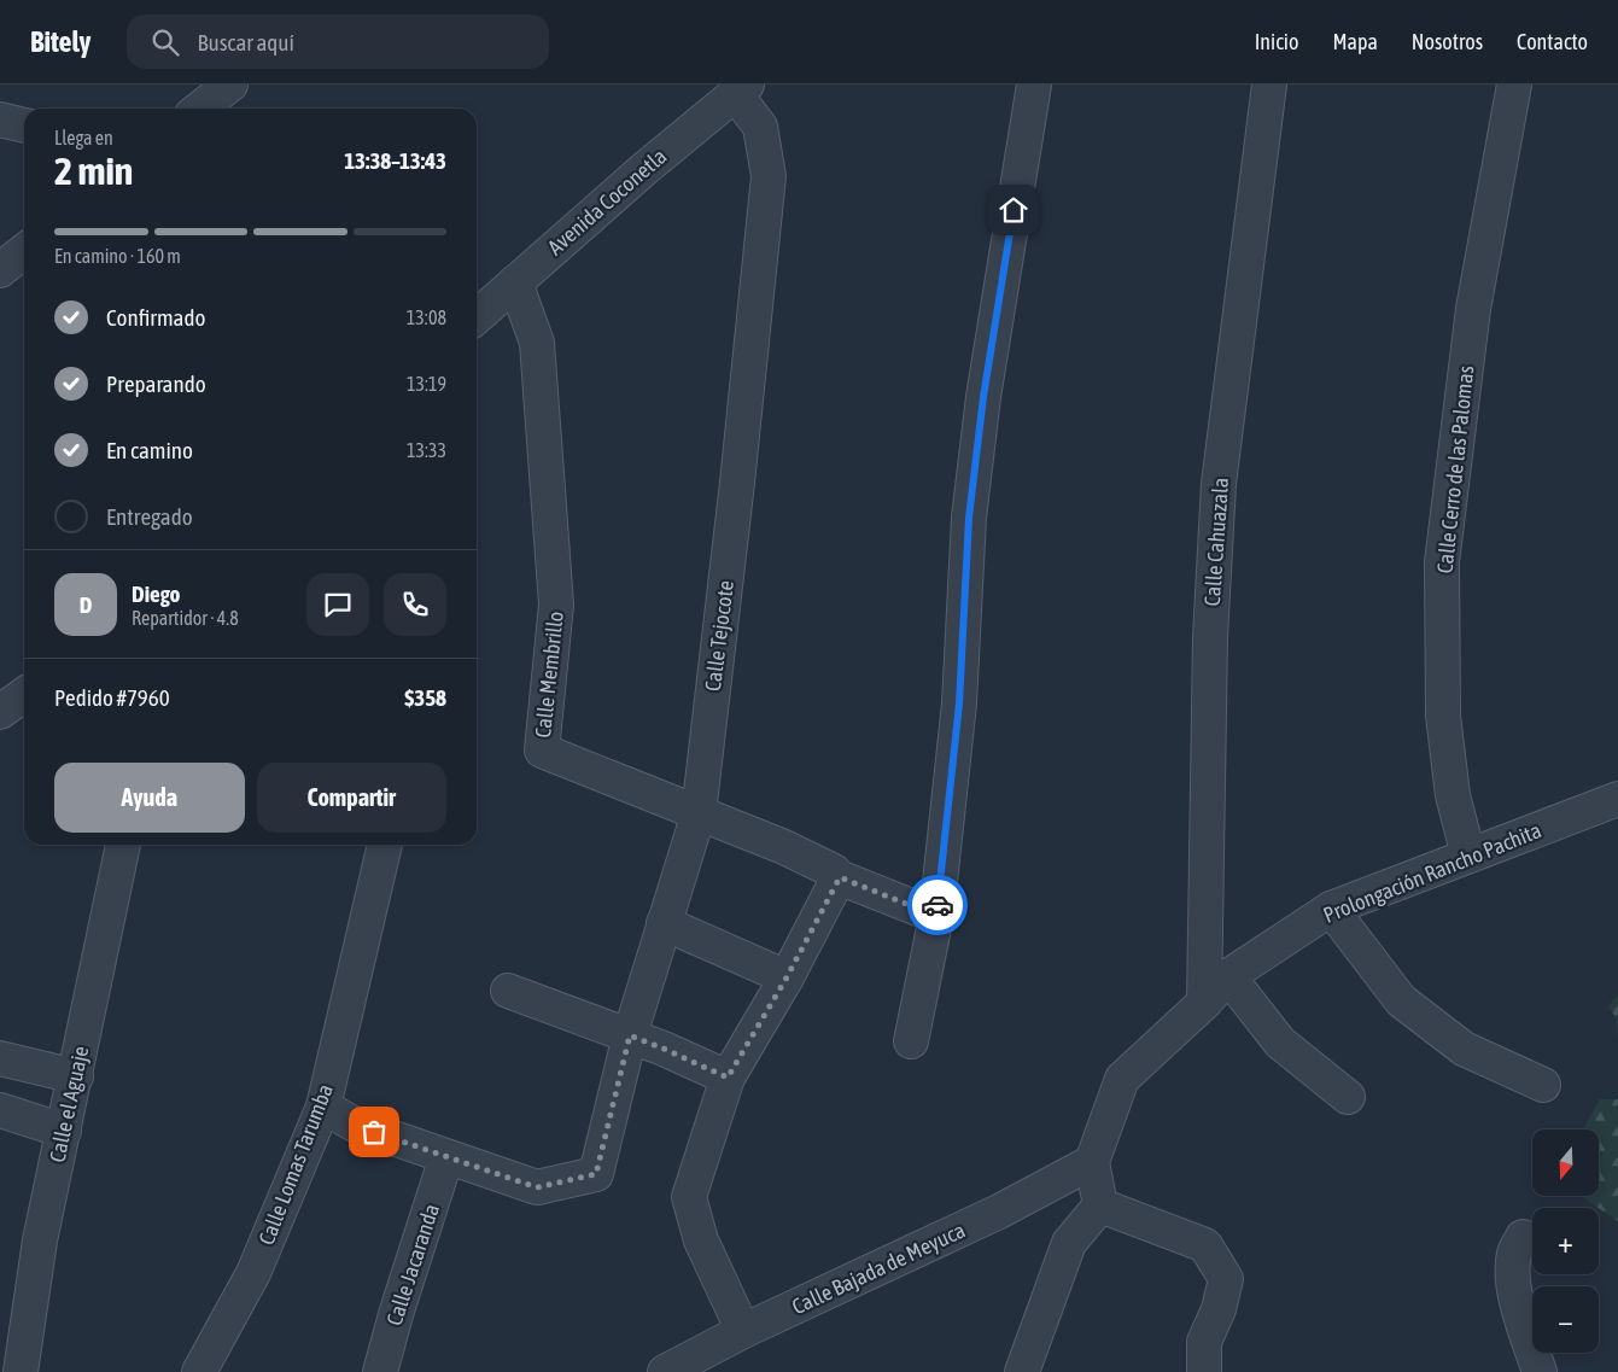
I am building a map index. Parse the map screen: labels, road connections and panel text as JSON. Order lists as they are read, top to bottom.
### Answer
{
  "streets": {
    "street": [
      "Avenida Coconetla",
      "Calle Cerro de las Palomas",
      "Calle Cahuazala",
      "Calle Tejocote",
      "Calle Membrillo",
      "Prolongación Rancho Pachita",
      "Calle el Aguaje",
      "Calle Lomas Tarumba",
      "Calle Jacaranda",
      "Calle Bajada de Meyuca"
    ]
  },
  "crossings": [
    ["Avenida Coconetla", "Calle Tejocote"],
    ["Avenida Coconetla", "Calle Membrillo"],
    ["Calle Cerro de las Palomas", "Prolongación Rancho Pachita"],
    ["Calle Cahuazala", "Prolongación Rancho Pachita"],
    ["Calle Tejocote", "Calle Membrillo"],
    ["Calle Tejocote", "Calle Jacaranda"],
    ["Prolongación Rancho Pachita", "Calle Bajada de Meyuca"]
  ],
  "north": "bottom",
  "page": {
    "header": "Bitely",
    "search": "Buscar aquí",
    "nav": [
      "Inicio",
      "Mapa",
      "Nosotros",
      "Contacto"
    ],
    "heading": ["2 min", "Llega en", "13:38–13:43"],
    "panel": [
      "Diego",
      "Repartidor · 4.8",
      "Pedido #7960",
      "$358"
    ],
    "bar": "En camino · 160 m",
    "list": [
      ["Confirmado", "13:08"],
      ["Preparando", "13:19"],
      ["En camino", "13:33"],
      "Entregado"
    ],
    "round": "D",
    "buttons": ["Ayuda", "Compartir"],
    "map_buttons": ["+", "−"]
  }
}
